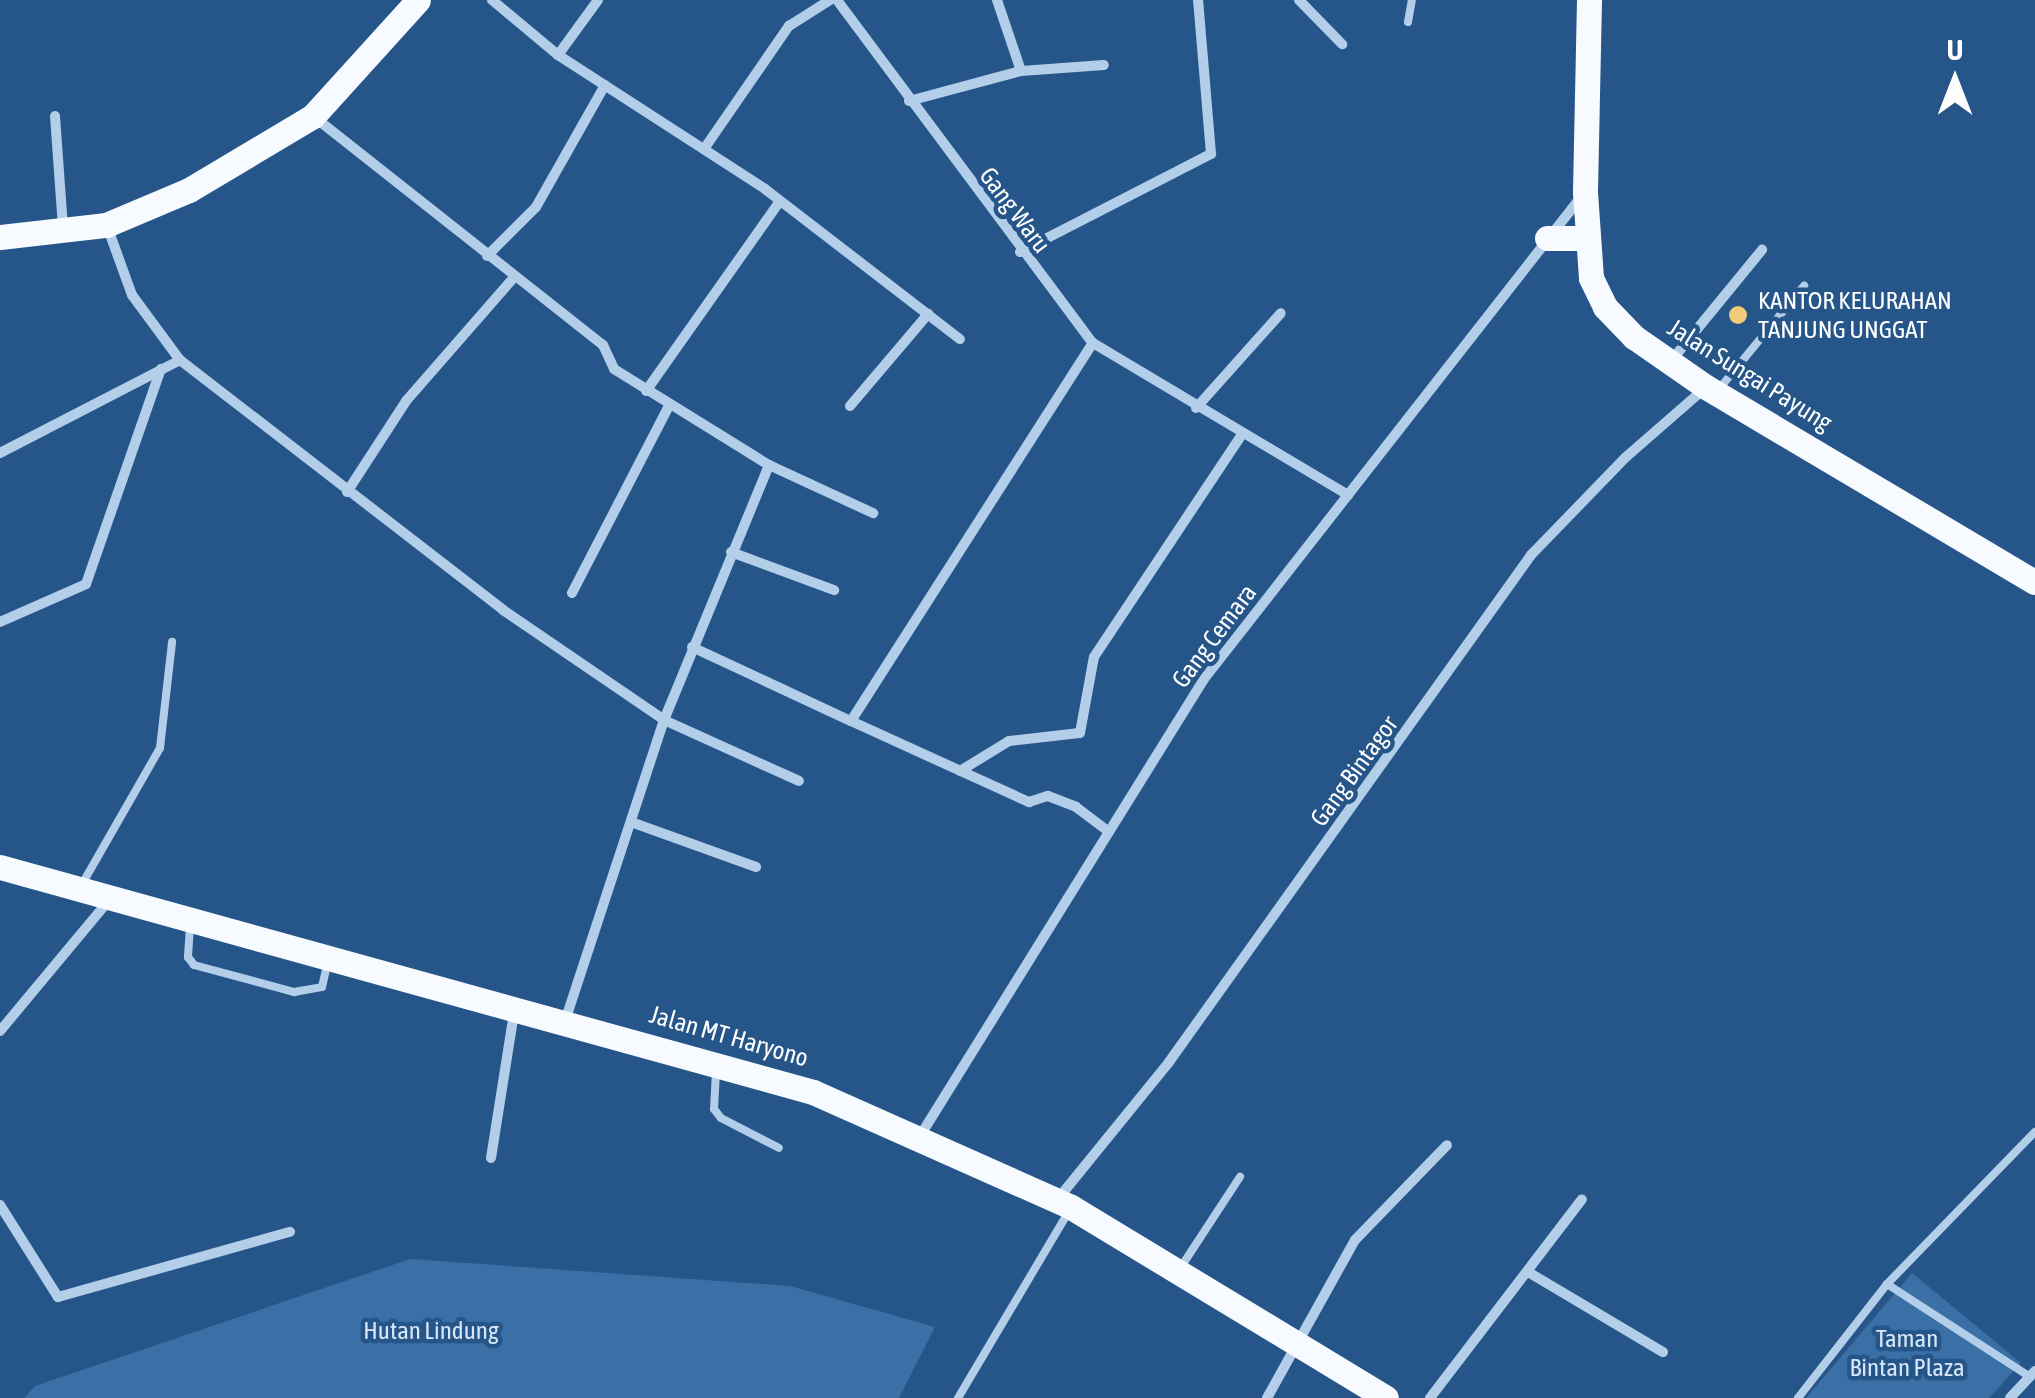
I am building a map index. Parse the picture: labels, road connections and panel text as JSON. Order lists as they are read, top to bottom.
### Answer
{
  "streets": {
    "main road": ["Jalan Sungai Payung", "Jalan MT Haryono"],
    "street": ["Gang Waru", "Gang Cemara", "Gang Bintagor"]
  },
  "crossings": [
    ["Jalan Sungai Payung", "Gang Cemara"],
    ["Jalan Sungai Payung", "Gang Bintagor"],
    ["Gang Cemara", "Jalan MT Haryono"],
    ["Gang Bintagor", "Jalan MT Haryono"]
  ],
  "parks": ["Hutan Lindung", "Taman Bintan Plaza"],
  "places": ["KANTOR KELURAHAN TANJUNG UNGGAT"],
  "north": "top"
}
